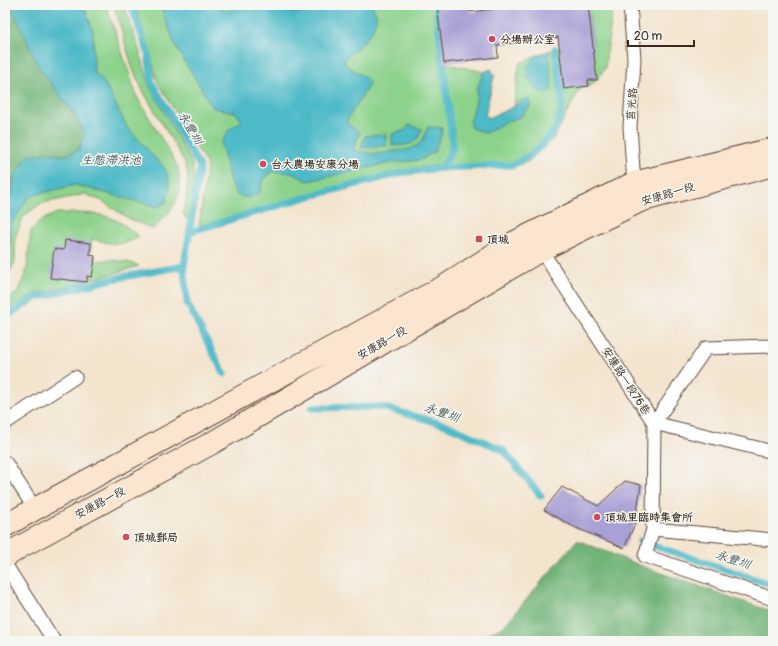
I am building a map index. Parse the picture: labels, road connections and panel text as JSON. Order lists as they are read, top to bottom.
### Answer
{
  "streets": {
    "main road": ["安康路一段"],
    "lane": ["莒光路", "安康路一段76巷"]
  },
  "crossings": [
    ["莒光路", "安康路一段"],
    ["安康路一段", "安康路一段76巷"]
  ],
  "water": ["永豐圳", "生態滯洪池"],
  "places": {
    "other": [
      "分場辦公室",
      "台大農場安康分場",
      "頂城里臨時集會所",
      "頂城郵局"
    ],
    "transit": ["頂城"]
  },
  "scale_bar": "20 m"
}
